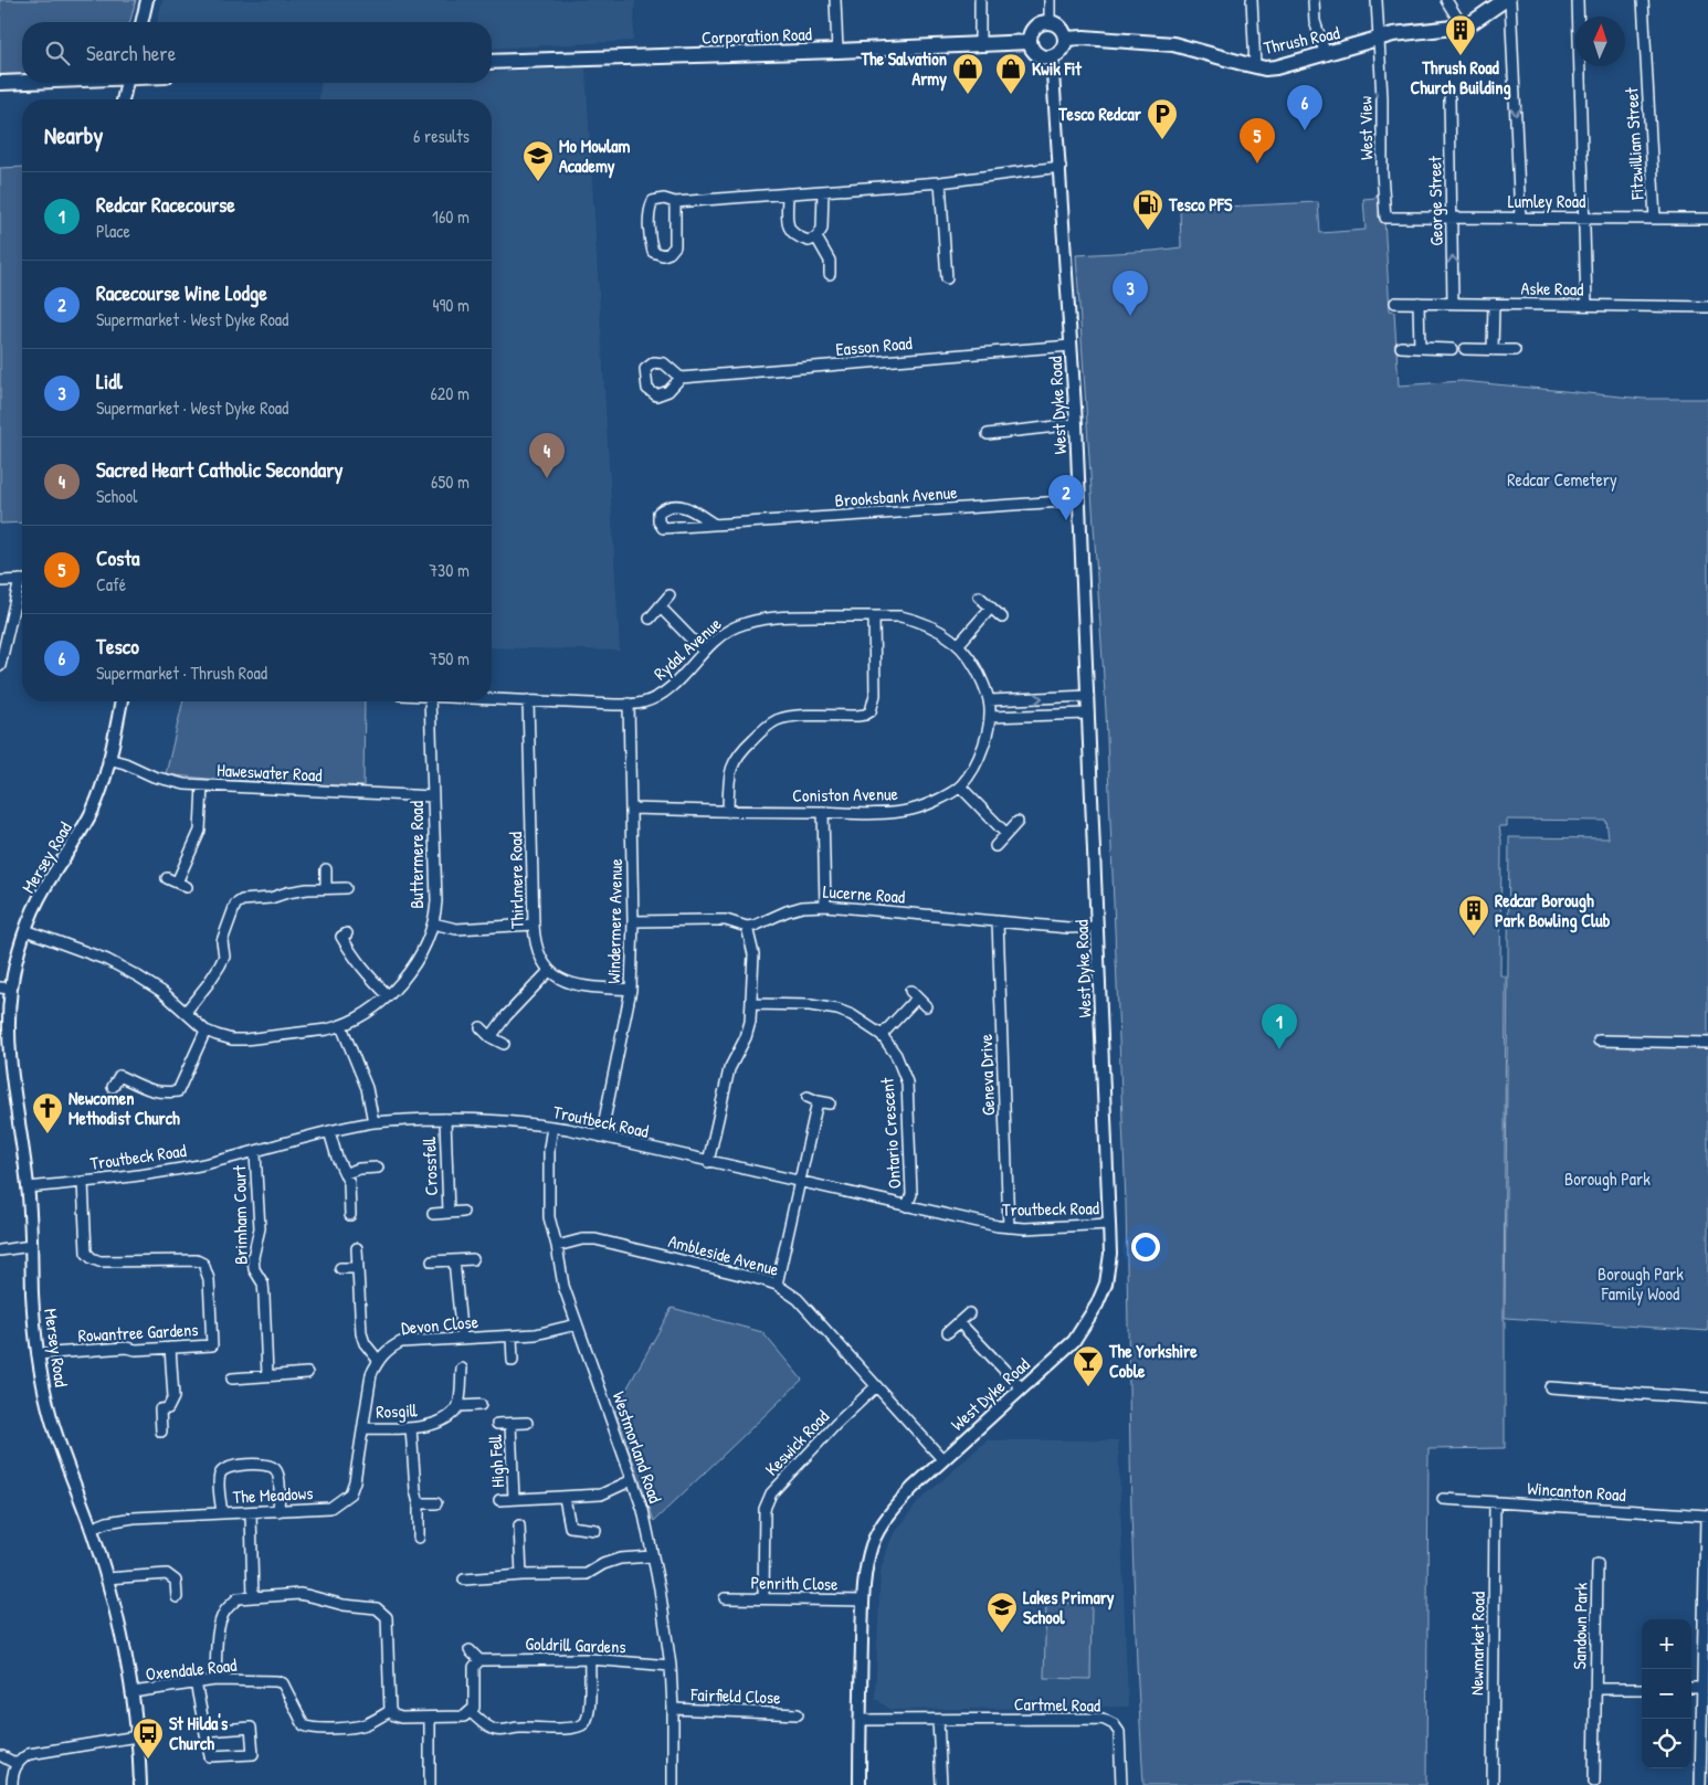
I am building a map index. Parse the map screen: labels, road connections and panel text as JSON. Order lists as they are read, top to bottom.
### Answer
{
  "streets": {
    "main road": ["Corporation Road", "Thrush Road"],
    "street": [
      "West View",
      "Fitzwilliam Street",
      "George Street",
      "Lumley Road",
      "Aske Road",
      "Easson Road",
      "West Dyke Road",
      "Brooksbank Avenue",
      "Rydal Avenue",
      "Haweswater Road",
      "Coniston Avenue",
      "Buttermere Road",
      "Mersey Road",
      "Thirlmere Road",
      "Lucerne Road",
      "Windermere Avenue",
      "Geneva Drive",
      "Troutbeck Road",
      "Ontario Crescent",
      "Crossfell",
      "Brimham Court",
      "Ambleside Avenue",
      "Devon Close",
      "Rowantree Gardens",
      "Rosgill",
      "Keswick Road",
      "Westmorland Road",
      "High Fell",
      "Wincanton Road",
      "The Meadows",
      "Penrith Close",
      "Sandown Park",
      "Newmarket Road",
      "Goldrill Gardens",
      "Oxendale Road",
      "Fairfield Close",
      "Cartmel Road"
    ]
  },
  "crossings": [
    ["Corporation Road", "Thrush Road"],
    ["Corporation Road", "West Dyke Road"],
    ["Thrush Road", "West View"],
    ["Thrush Road", "West Dyke Road"],
    ["West View", "Lumley Road"],
    ["Fitzwilliam Street", "Lumley Road"],
    ["George Street", "Lumley Road"],
    ["George Street", "Aske Road"],
    ["Easson Road", "West Dyke Road"],
    ["West Dyke Road", "Brooksbank Avenue"],
    ["West Dyke Road", "Lucerne Road"],
    ["West Dyke Road", "Troutbeck Road"],
    ["West Dyke Road", "Ambleside Avenue"],
    ["West Dyke Road", "Penrith Close"],
    ["West Dyke Road", "Cartmel Road"],
    ["Rydal Avenue", "Coniston Avenue"],
    ["Rydal Avenue", "Thirlmere Road"],
    ["Rydal Avenue", "Windermere Avenue"],
    ["Haweswater Road", "Buttermere Road"],
    ["Haweswater Road", "Mersey Road"],
    ["Coniston Avenue", "Windermere Avenue"],
    ["Buttermere Road", "Mersey Road"],
    ["Mersey Road", "Troutbeck Road"],
    ["Mersey Road", "Rowantree Gardens"],
    ["Mersey Road", "The Meadows"],
    ["Mersey Road", "Oxendale Road"],
    ["Lucerne Road", "Geneva Drive"],
    ["Windermere Avenue", "Troutbeck Road"],
    ["Geneva Drive", "Troutbeck Road"],
    ["Troutbeck Road", "Ontario Crescent"],
    ["Troutbeck Road", "Crossfell"],
    ["Troutbeck Road", "Brimham Court"],
    ["Troutbeck Road", "Rowantree Gardens"],
    ["Troutbeck Road", "Westmorland Road"],
    ["Ambleside Avenue", "Keswick Road"],
    ["Ambleside Avenue", "Westmorland Road"],
    ["Devon Close", "Westmorland Road"],
    ["Devon Close", "The Meadows"],
    ["Rosgill", "The Meadows"],
    ["Keswick Road", "Penrith Close"],
    ["Westmorland Road", "Goldrill Gardens"],
    ["Westmorland Road", "Fairfield Close"],
    ["Wincanton Road", "Newmarket Road"]
  ],
  "one_way": ["George Street"],
  "parks": ["Redcar Cemetery", "Borough Park", "Borough Park Family Wood"],
  "places": {
    "building": ["Thrush Road Church Building", "Redcar Borough Park Bowling Club"],
    "shop": ["The Salvation Army", "Kwik Fit"],
    "parking": ["Tesco Redcar"],
    "school or university": ["Mo Mowlam Academy", "Lakes Primary School"],
    "fuel station": ["Tesco PFS"],
    "church": ["Newcomen Methodist Church"],
    "bar": ["The Yorkshire Coble"],
    "bus stop": ["St Hilda's Church"]
  },
  "north": "top",
  "page": {
    "search": "Search here",
    "pins": [
      "6",
      "5",
      "3",
      "4",
      "2",
      "1"
    ],
    "heading": ["Nearby", "6 results"],
    "list": [
      {
        "mark": "1",
        "name": "Redcar Racecourse",
        "note": "Place",
        "value": "160 m"
      },
      {
        "mark": "2",
        "name": "Racecourse Wine Lodge",
        "note": "Supermarket · West Dyke Road",
        "value": "490 m"
      },
      {
        "mark": "3",
        "name": "Lidl",
        "note": "Supermarket · West Dyke Road",
        "value": "620 m"
      },
      {
        "mark": "4",
        "name": "Sacred Heart Catholic Secondary",
        "note": "School",
        "value": "650 m"
      },
      {
        "mark": "5",
        "name": "Costa",
        "note": "Café",
        "value": "730 m"
      },
      {
        "mark": "6",
        "name": "Tesco",
        "note": "Supermarket · Thrush Road",
        "value": "750 m"
      }
    ],
    "map_buttons": ["+", "−"]
  }
}
